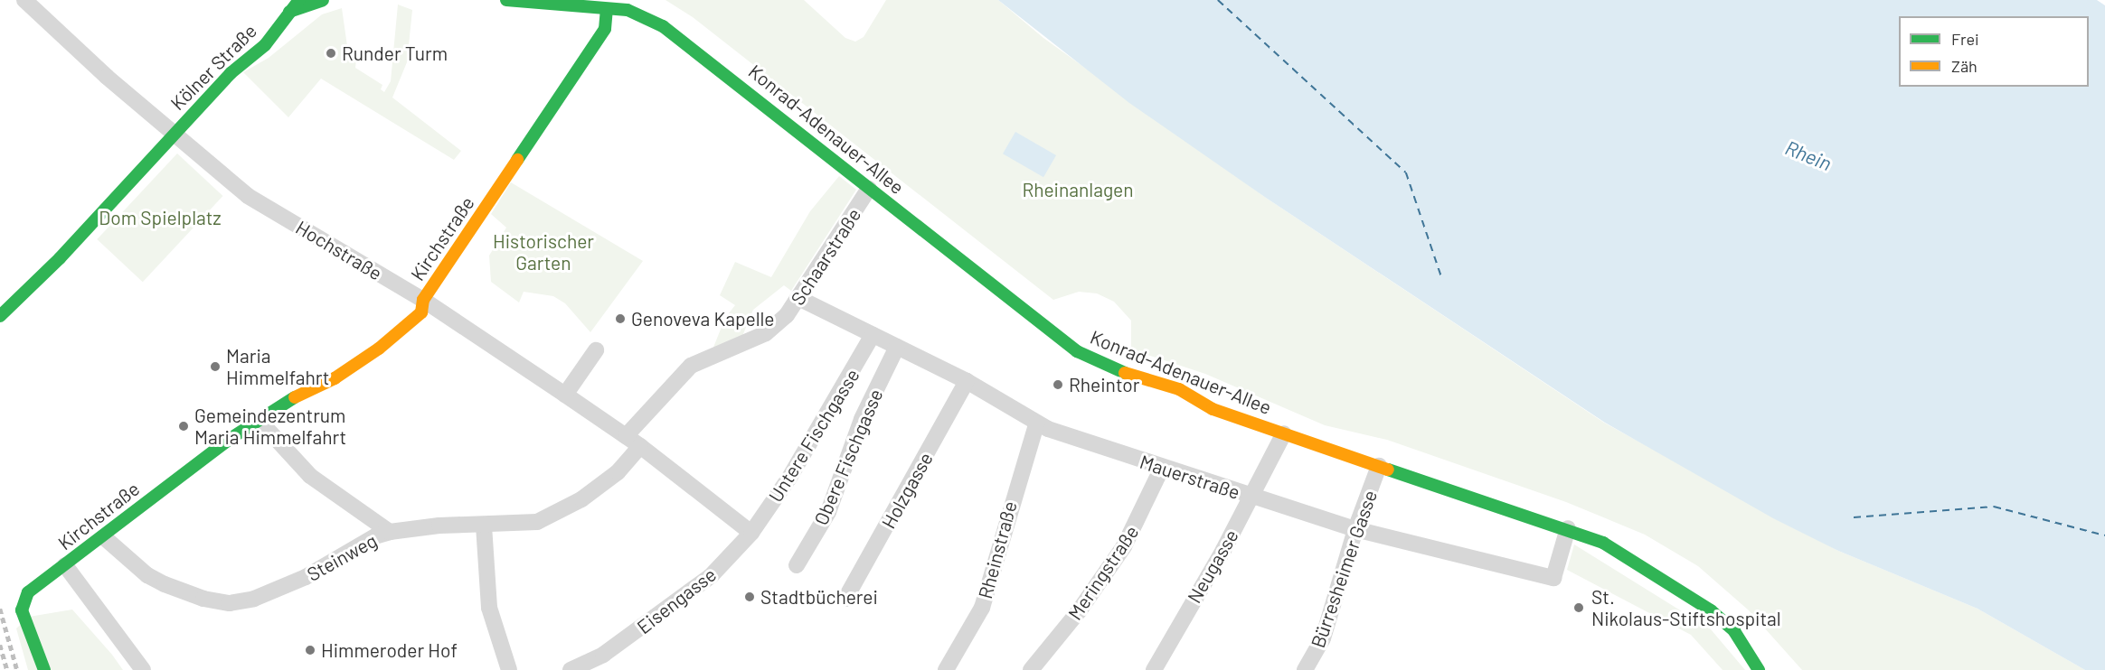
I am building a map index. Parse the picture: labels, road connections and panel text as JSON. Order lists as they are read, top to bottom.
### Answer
{
  "streets": {
    "street": [
      "Kölner Straße",
      "Konrad-Adenauer-Allee",
      "Kirchstraße",
      "Hochstraße",
      "Schaarstraße",
      "Untere Fischgasse",
      "Obere Fischgasse",
      "Mauerstraße",
      "Holzgasse",
      "Rheinstraße",
      "Steinweg",
      "Neugasse",
      "Bürresheimer Gasse",
      "Meringstraße",
      "Eisengasse"
    ]
  },
  "crossings": [
    ["Kölner Straße", "Hochstraße"],
    ["Konrad-Adenauer-Allee", "Kirchstraße"],
    ["Konrad-Adenauer-Allee", "Schaarstraße"],
    ["Konrad-Adenauer-Allee", "Mauerstraße"],
    ["Konrad-Adenauer-Allee", "Neugasse"],
    ["Konrad-Adenauer-Allee", "Bürresheimer Gasse"],
    ["Kirchstraße", "Hochstraße"],
    ["Kirchstraße", "Steinweg"],
    ["Hochstraße", "Schaarstraße"],
    ["Hochstraße", "Untere Fischgasse"],
    ["Hochstraße", "Steinweg"],
    ["Hochstraße", "Eisengasse"],
    ["Schaarstraße", "Mauerstraße"],
    ["Untere Fischgasse", "Mauerstraße"],
    ["Untere Fischgasse", "Eisengasse"],
    ["Obere Fischgasse", "Mauerstraße"],
    ["Mauerstraße", "Holzgasse"],
    ["Mauerstraße", "Rheinstraße"],
    ["Mauerstraße", "Neugasse"],
    ["Mauerstraße", "Bürresheimer Gasse"],
    ["Mauerstraße", "Meringstraße"]
  ],
  "water": ["Rhein"],
  "parks": ["Rheinanlagen", "Dom Spielplatz", "Historischer Garten"],
  "places": [
    "Runder Turm",
    "Genoveva Kapelle",
    "Maria Himmelfahrt",
    "Rheintor",
    "Gemeindezentrum Maria Himmelfahrt",
    "Stadtbücherei",
    "St. Nikolaus-Stiftshospital",
    "Himmeroder Hof"
  ],
  "legend": ["Frei", "Zäh"]
}
